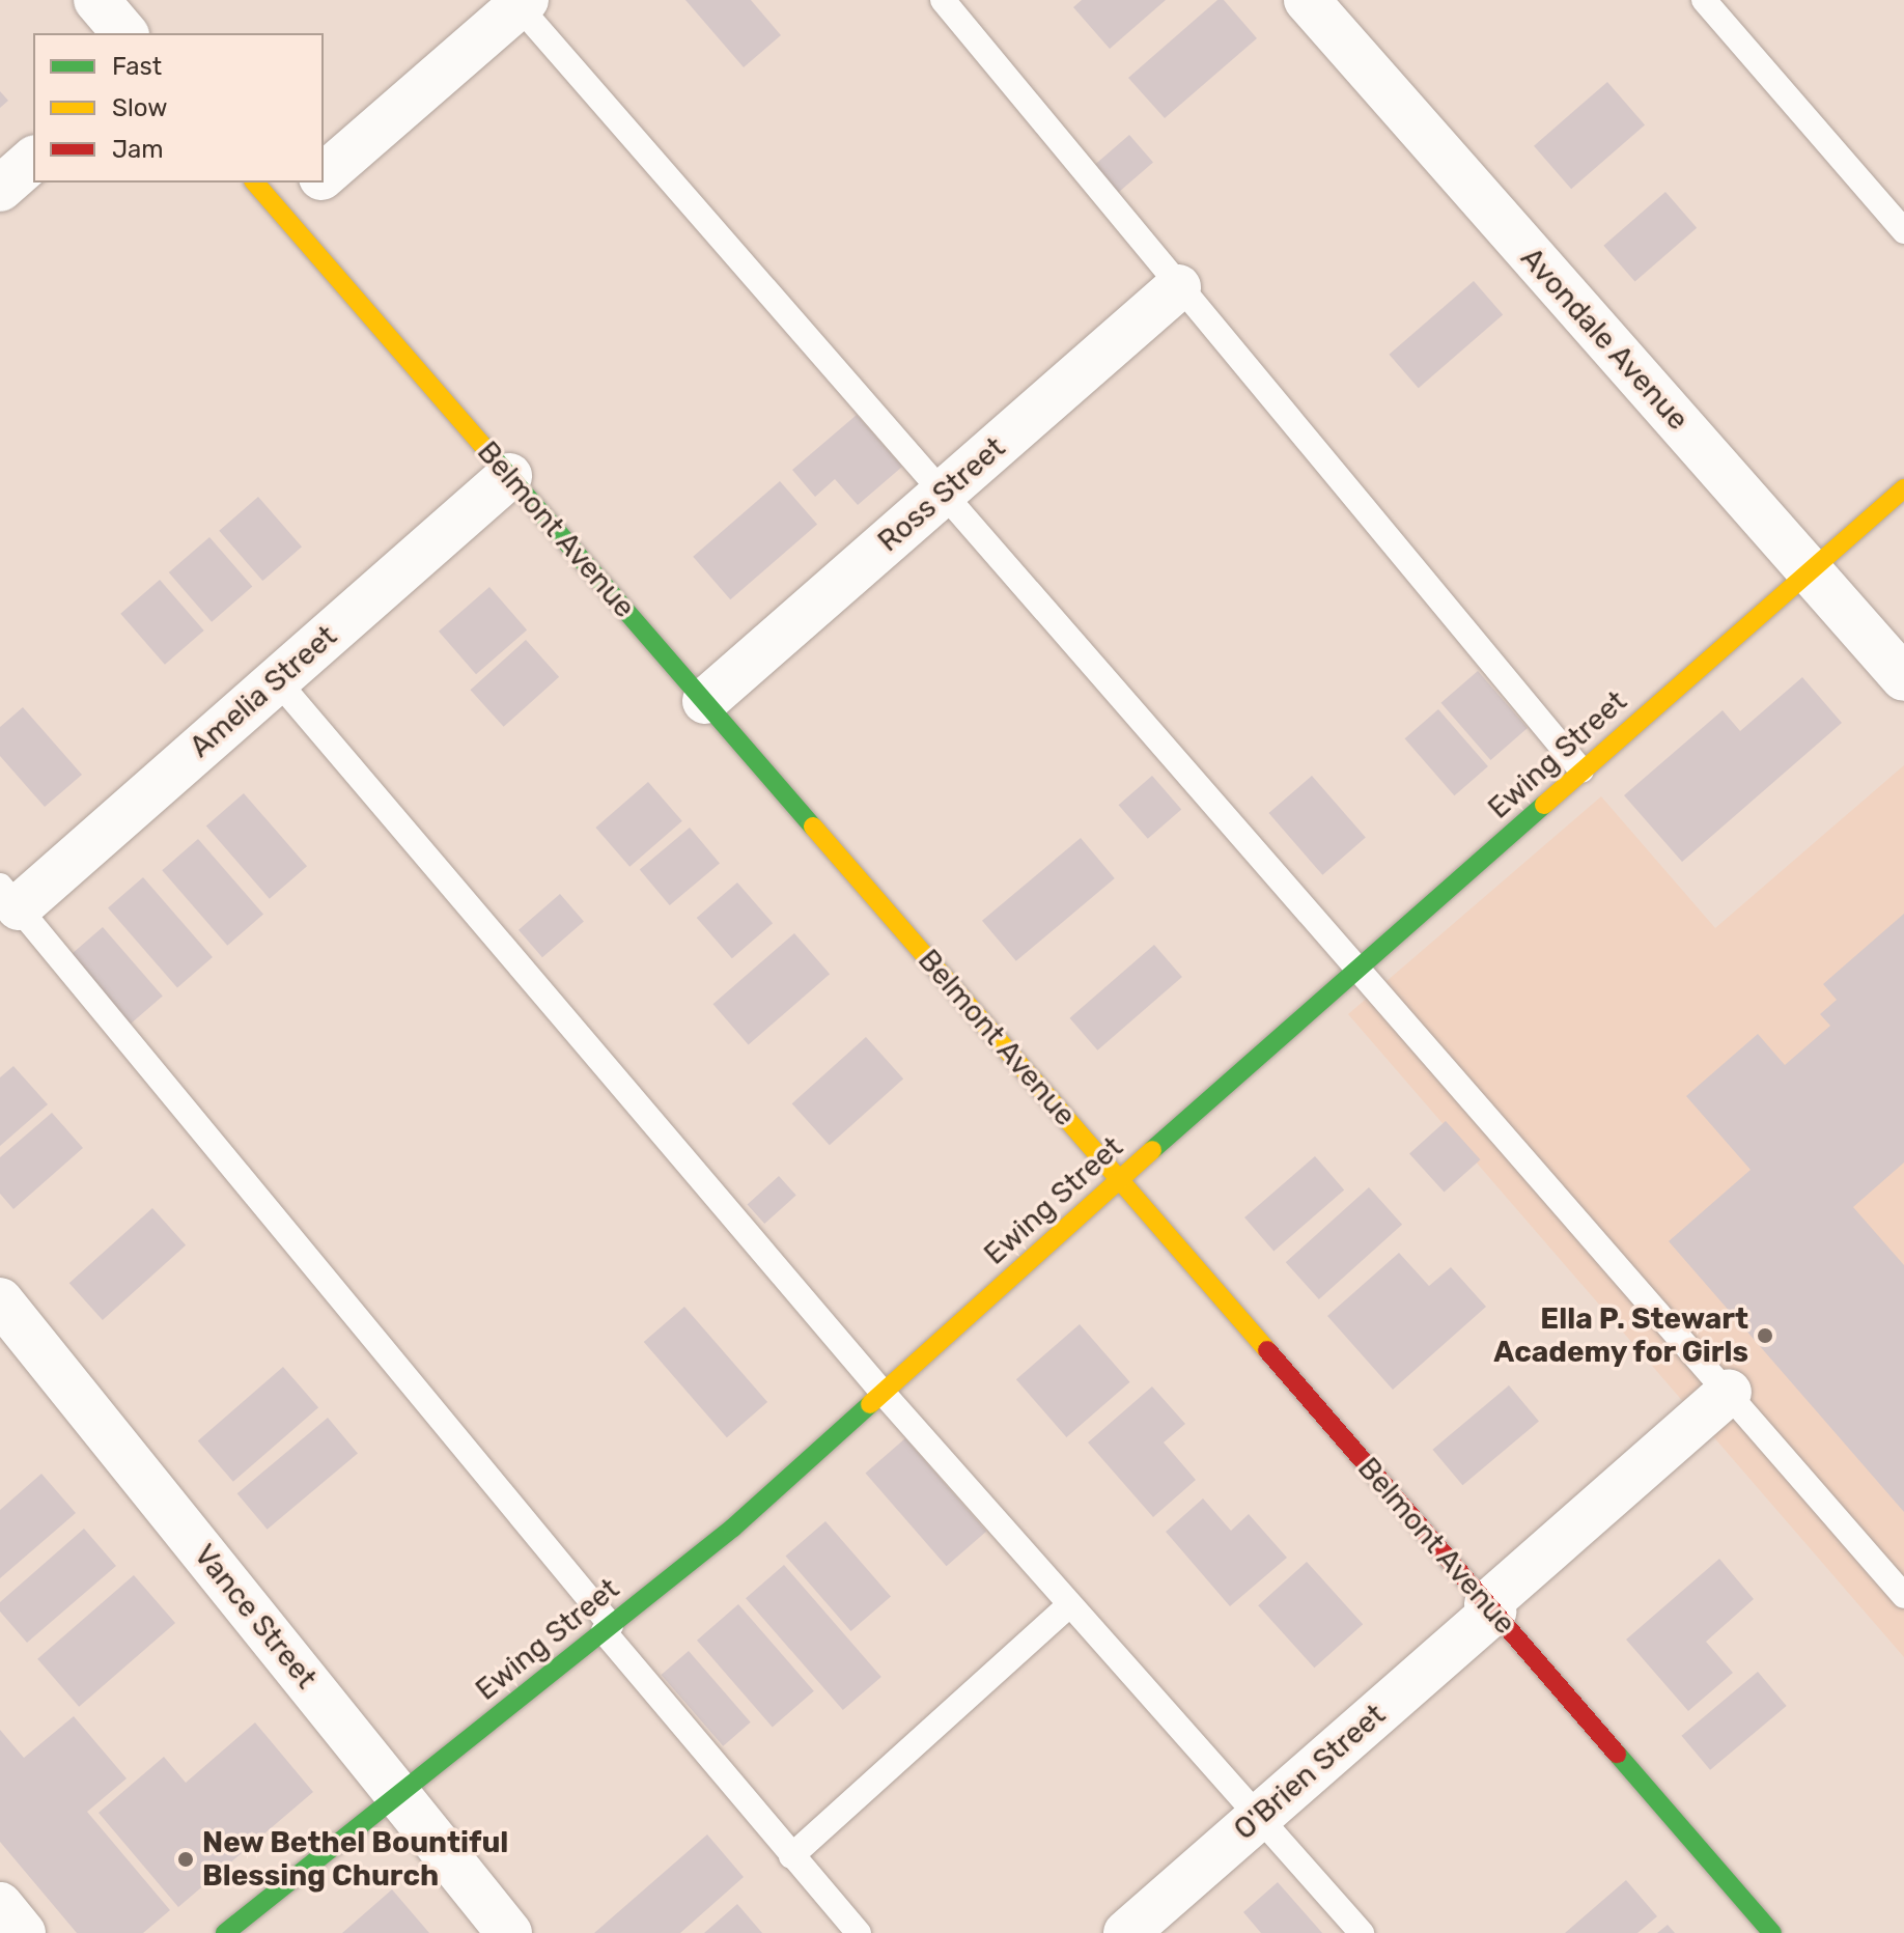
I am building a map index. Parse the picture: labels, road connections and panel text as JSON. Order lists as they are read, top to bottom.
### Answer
{
  "streets": {
    "street": [
      "Avondale Avenue",
      "Ross Street",
      "Belmont Avenue",
      "Amelia Street",
      "Ewing Street",
      "Vance Street",
      "O'Brien Street"
    ]
  },
  "crossings": [
    ["Avondale Avenue", "Ewing Street"],
    ["Ross Street", "Belmont Avenue"],
    ["Belmont Avenue", "Amelia Street"],
    ["Belmont Avenue", "Ewing Street"],
    ["Belmont Avenue", "O'Brien Street"],
    ["Ewing Street", "Vance Street"]
  ],
  "places": ["Ella P. Stewart Academy for Girls", "New Bethel Bountiful Blessing Church"],
  "legend": ["Fast", "Slow", "Jam"]
}
